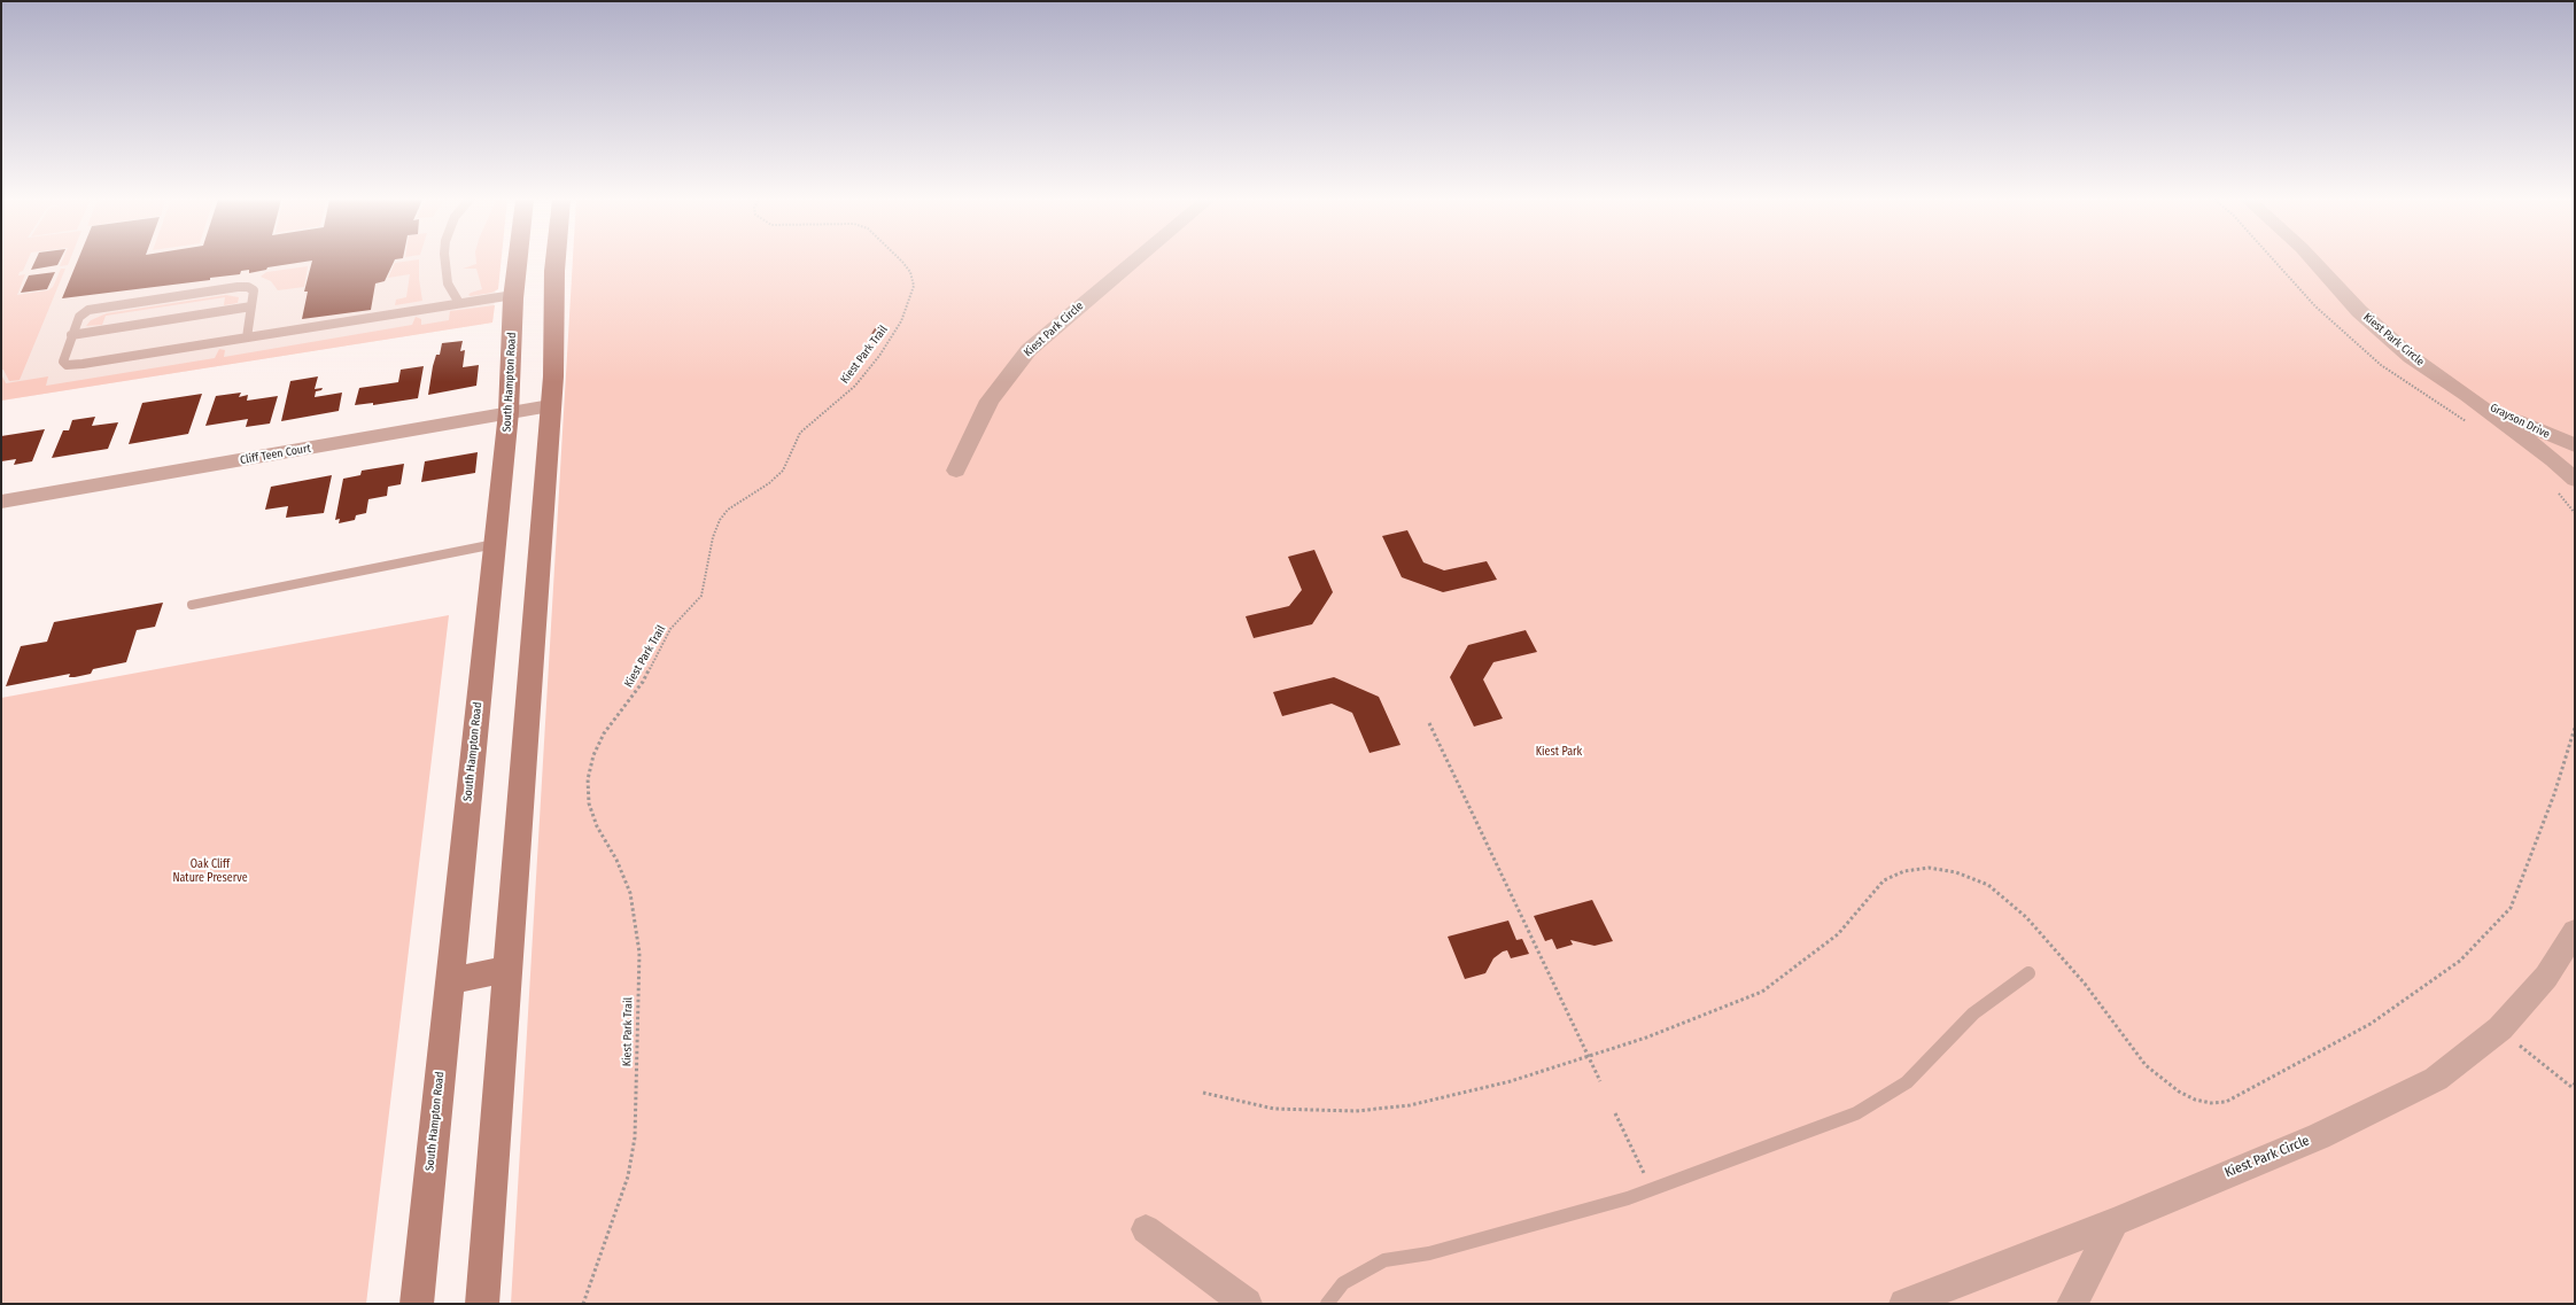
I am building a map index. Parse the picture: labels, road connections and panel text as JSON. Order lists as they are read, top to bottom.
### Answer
{
  "streets": {
    "main road": ["South Hampton Road"],
    "street": ["Kiest Park Circle", "Grayson Drive", "Cliff Teen Court"],
    "path": ["Kiest Park Trail"]
  },
  "crossings": [
    ["Kiest Park Circle", "Grayson Drive"],
    ["South Hampton Road", "Cliff Teen Court"]
  ],
  "parks": ["Kiest Park", "Oak Cliff Nature Preserve"]
}
